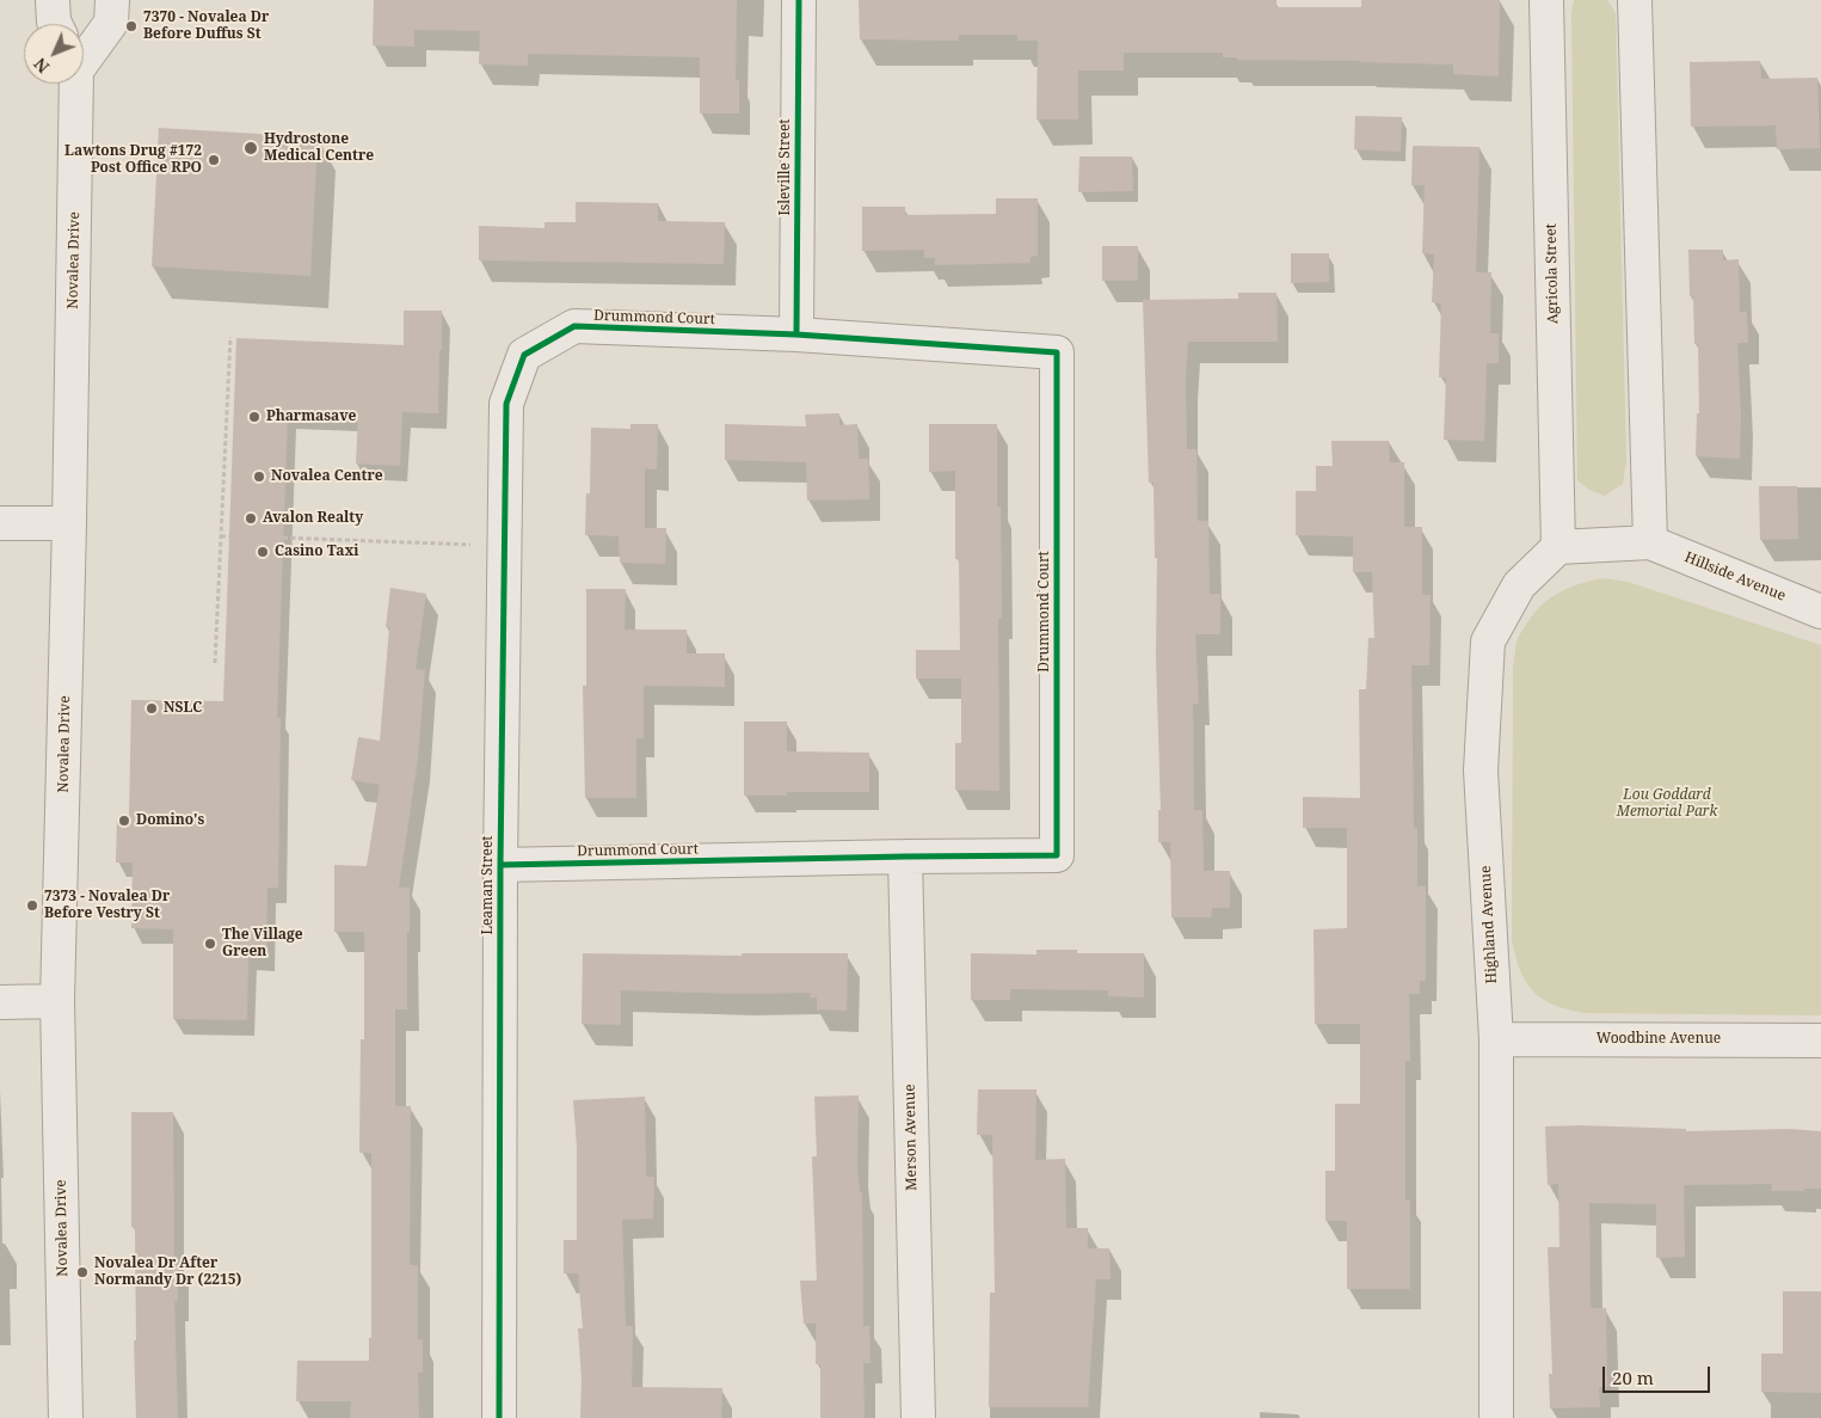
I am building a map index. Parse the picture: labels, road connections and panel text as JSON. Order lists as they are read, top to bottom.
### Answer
{
  "streets": {
    "street": [
      "Isleville Street",
      "Novalea Drive",
      "Agricola Street",
      "Drummond Court",
      "Hillside Avenue",
      "Leaman Street",
      "Highland Avenue",
      "Woodbine Avenue",
      "Merson Avenue"
    ]
  },
  "crossings": [
    ["Isleville Street", "Drummond Court"],
    ["Agricola Street", "Highland Avenue"],
    ["Drummond Court", "Leaman Street"],
    ["Drummond Court", "Merson Avenue"],
    ["Highland Avenue", "Woodbine Avenue"]
  ],
  "parks": ["Lou Goddard Memorial Park"],
  "places": [
    "7370 - Novalea Dr Before Duffus St",
    "Hydrostone Medical Centre",
    "Lawtons Drug #172 Post Office RPO",
    "Pharmasave",
    "Novalea Centre",
    "Avalon Realty",
    "Casino Taxi",
    "NSLC",
    "Domino's",
    "7373 - Novalea Dr Before Vestry St",
    "The Village Green",
    "Novalea Dr After Normandy Dr (2215)"
  ],
  "scale_bar": "20 m",
  "north": "bottom left"
}
